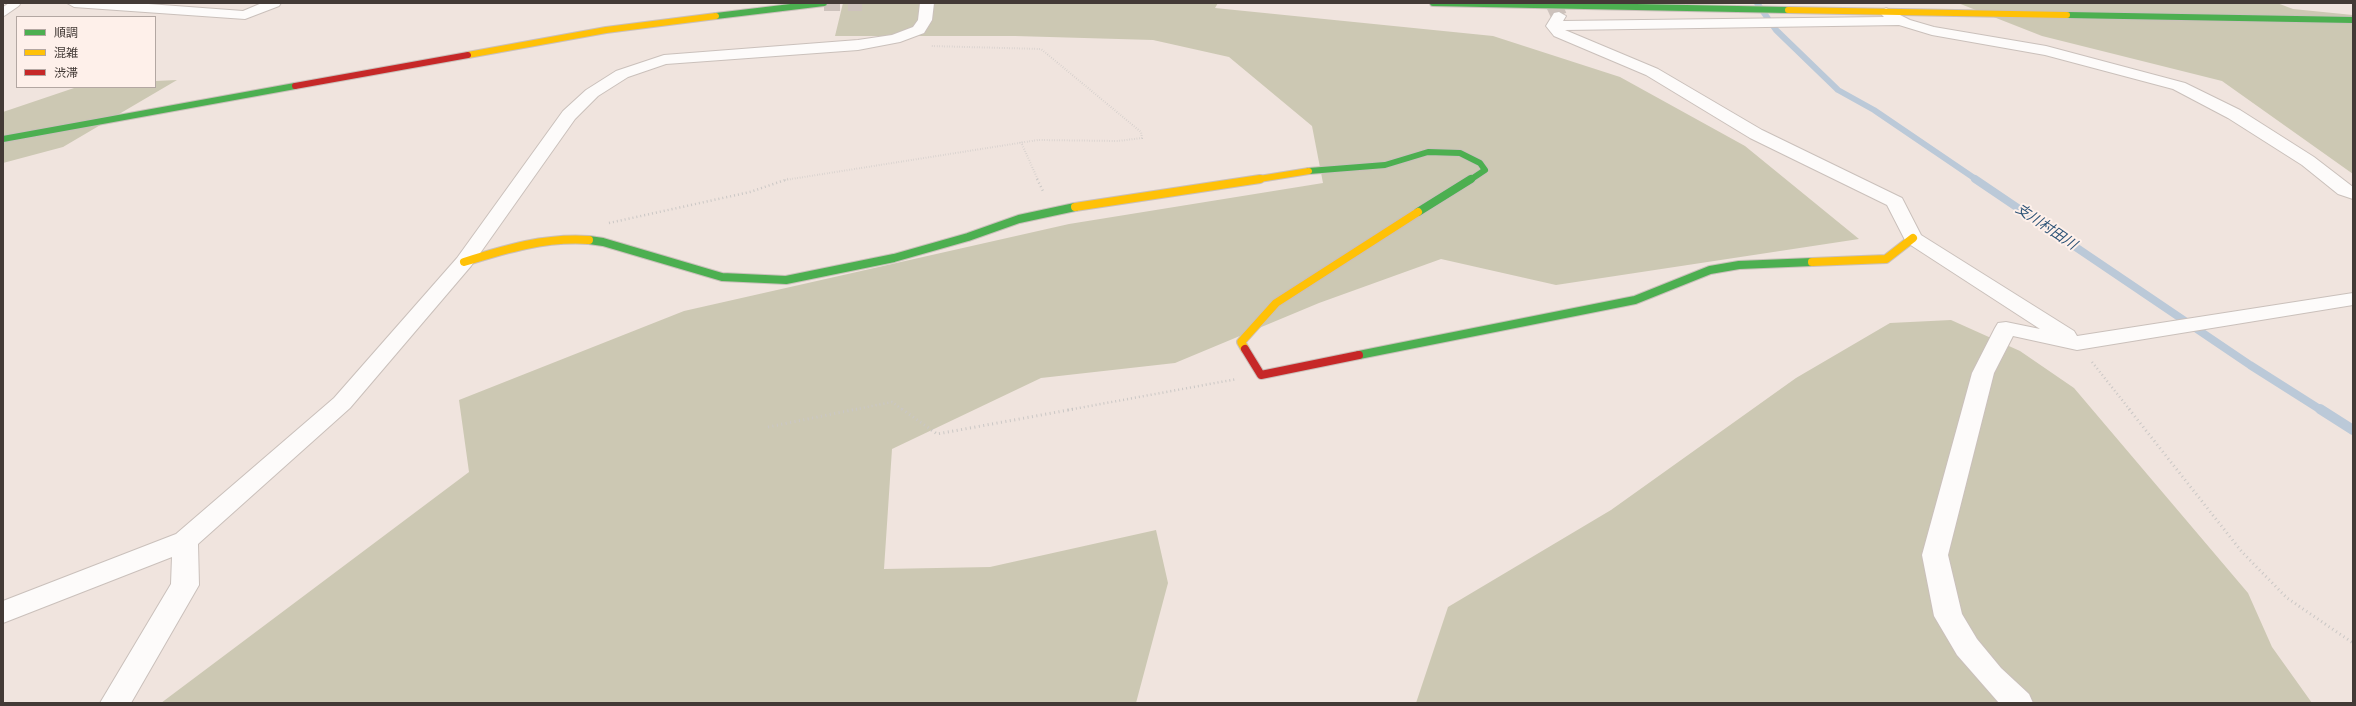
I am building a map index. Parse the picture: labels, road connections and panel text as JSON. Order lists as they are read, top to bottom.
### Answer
{
  "water": ["支川村田川"],
  "legend": ["順調", "混雑", "渋滞"]
}
